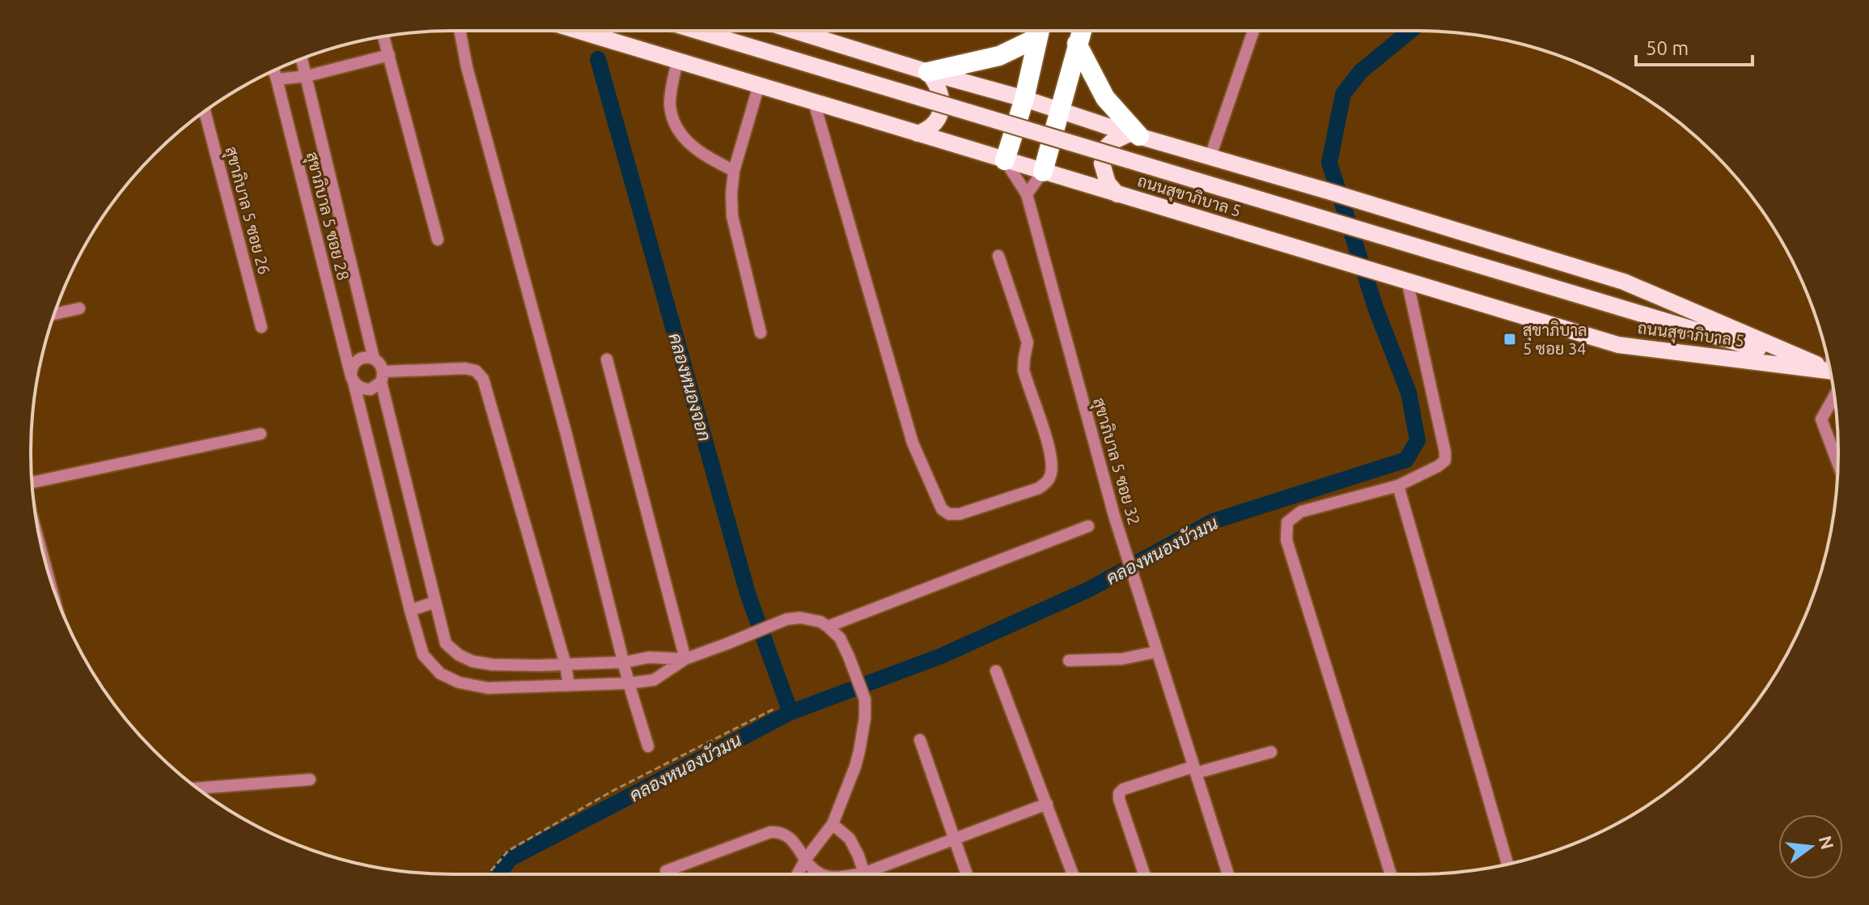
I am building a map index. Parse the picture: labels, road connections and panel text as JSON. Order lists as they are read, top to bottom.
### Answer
{
  "streets": {
    "main road": ["ถนนสุขาภิบาล 5"],
    "street": ["สุขาภิบาล 5 ซอย 26", "สุขาภิบาล 5 ซอย 28", "สุขาภิบาล 5 ซอย 32"]
  },
  "crossings": [
    ["ถนนสุขาภิบาล 5", "สุขาภิบาล 5 ซอย 32"]
  ],
  "water": ["คลองหนองจอก", "คลองหนองบัวมน"],
  "places": {
    "transit": ["สุขาภิบาล 5 ซอย 34"]
  },
  "scale_bar": "50 m",
  "north": "right"
}
